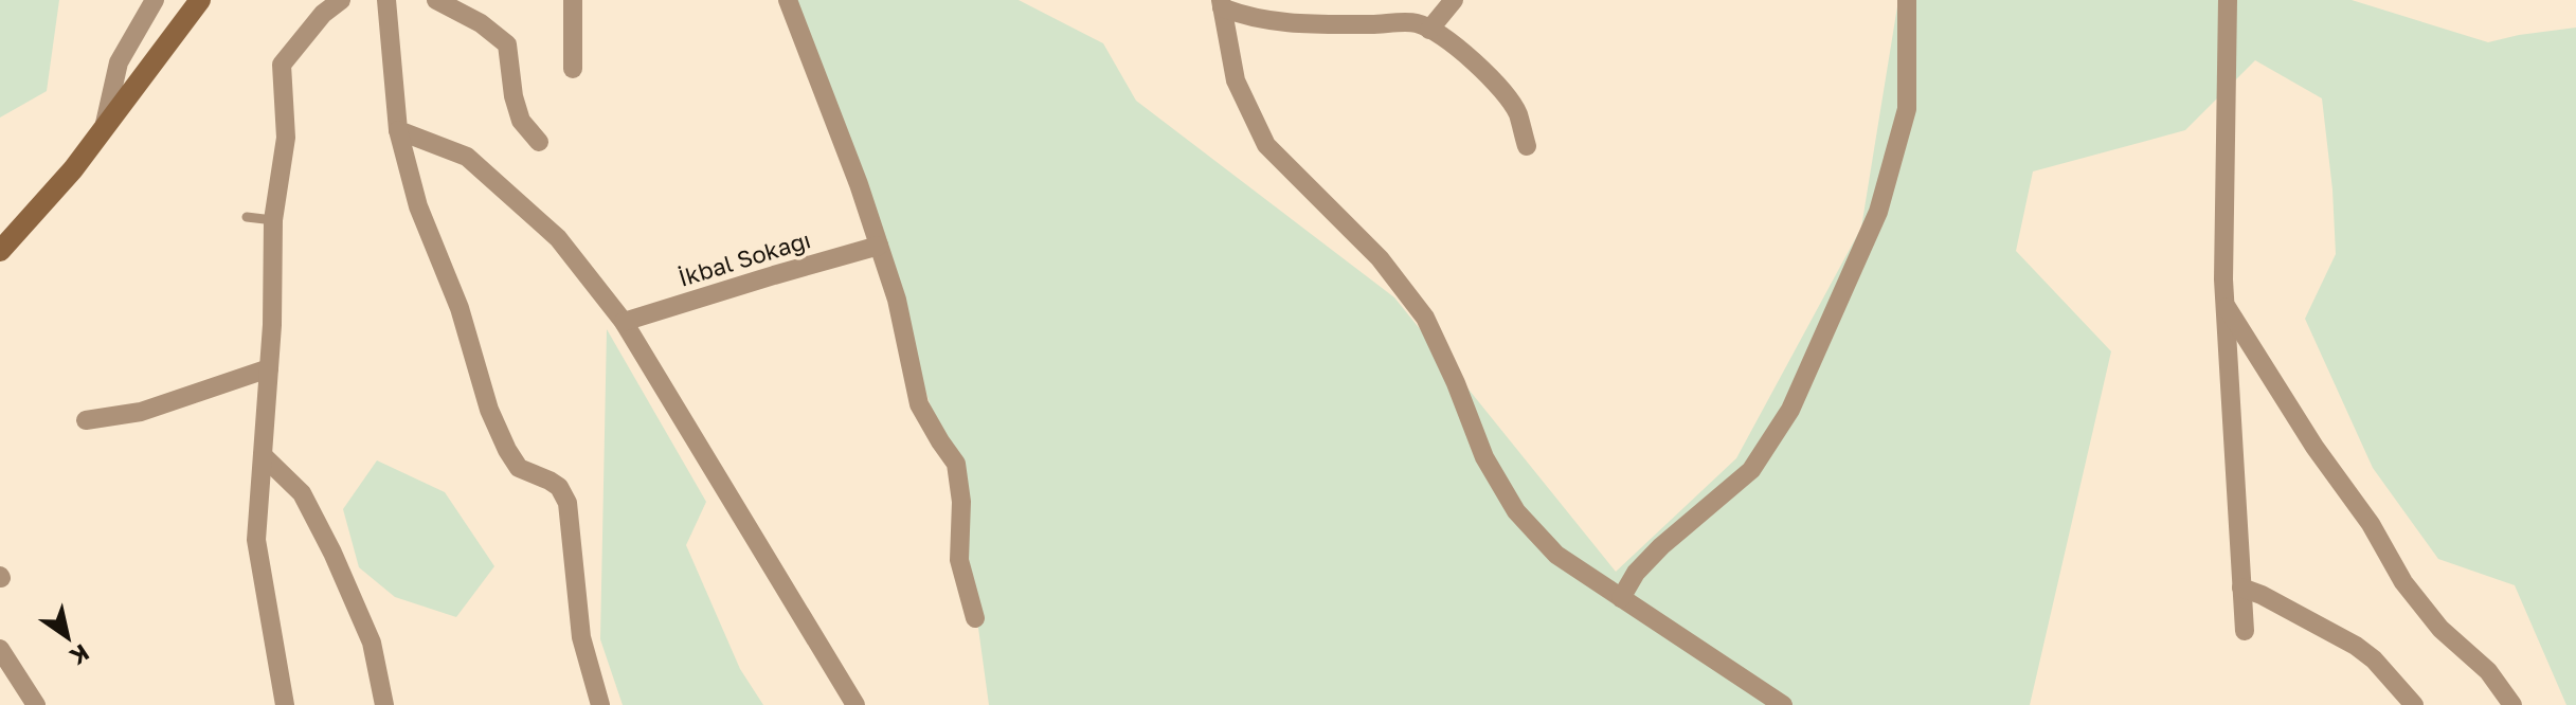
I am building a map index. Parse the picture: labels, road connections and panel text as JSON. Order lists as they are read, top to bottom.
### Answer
{
  "streets": {
    "street": ["İkbal Sokağı"]
  },
  "north": "bottom right"
}
